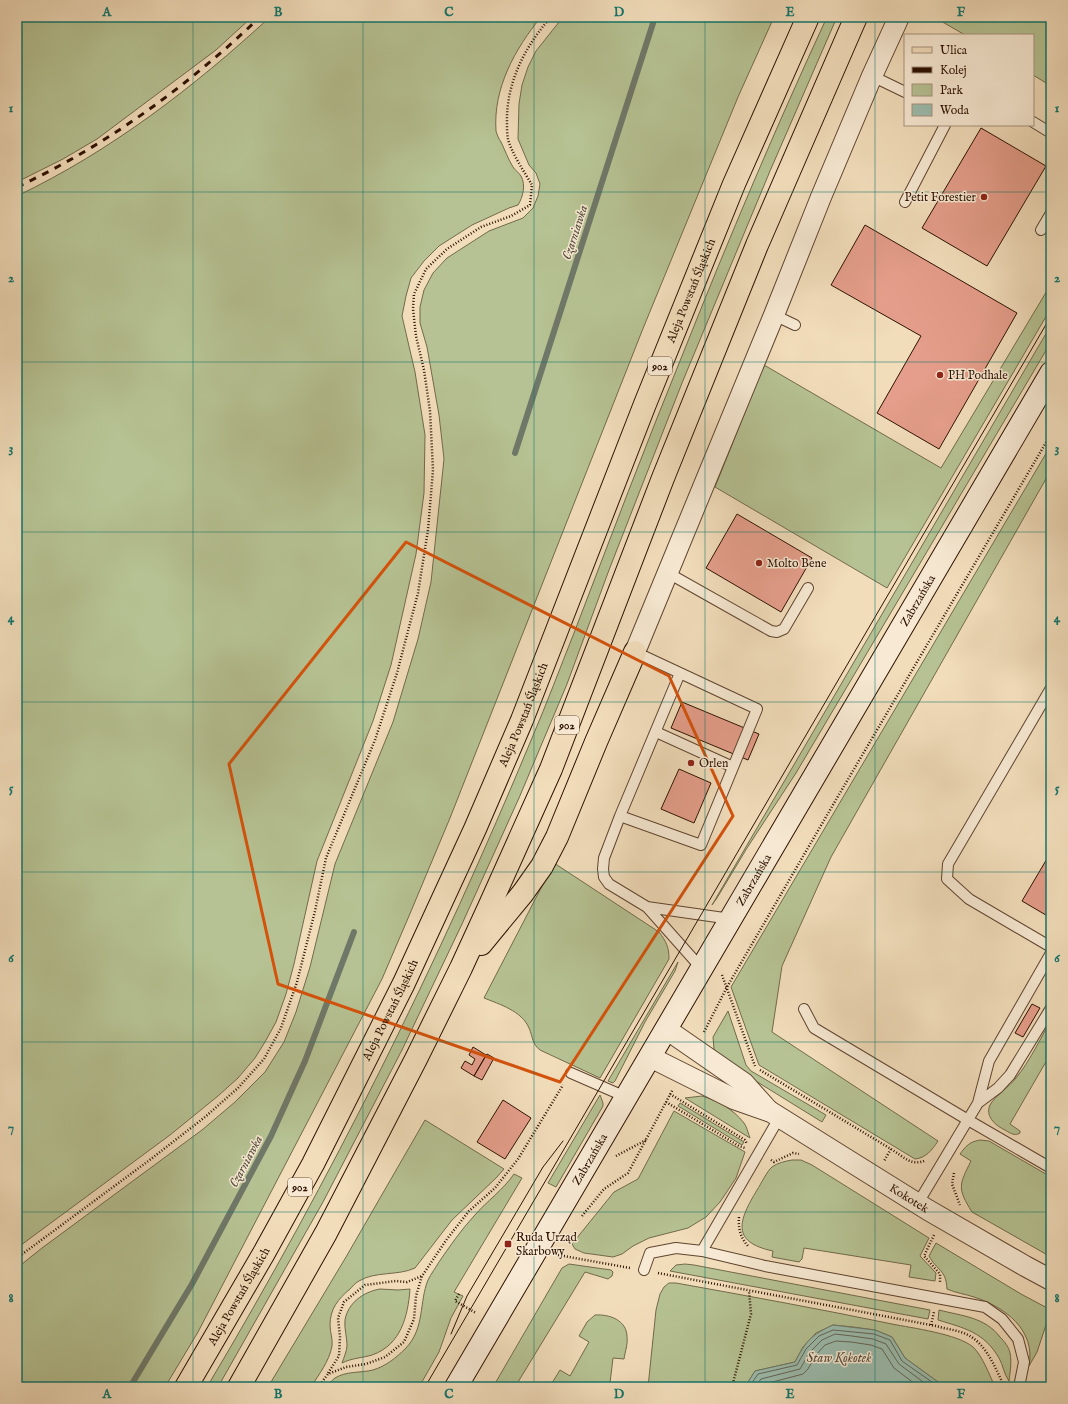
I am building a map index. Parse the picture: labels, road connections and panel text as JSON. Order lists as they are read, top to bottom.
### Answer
{
  "streets": {
    "main road": ["Aleja Powstań Śląskich", "902", "Zabrzańska"],
    "street": ["Kokotek"]
  },
  "crossings": [
    ["Zabrzańska", "Kokotek"]
  ],
  "water": ["Czarniawka", "Staw Kokotek"],
  "places": {
    "other": [
      "Petit Forestier",
      "PH Podhale",
      "Molto Bene",
      "Orlen"
    ],
    "transit": ["Ruda Urząd Skarbowy"]
  },
  "legend": [
    "Ulica",
    "Kolej",
    "Park",
    "Woda"
  ],
  "grid": {
    "columns": [
      "A",
      "B",
      "C",
      "D",
      "E",
      "F"
    ],
    "rows": [
      "1",
      "2",
      "3",
      "4",
      "5",
      "6",
      "7",
      "8"
    ]
  }
}
